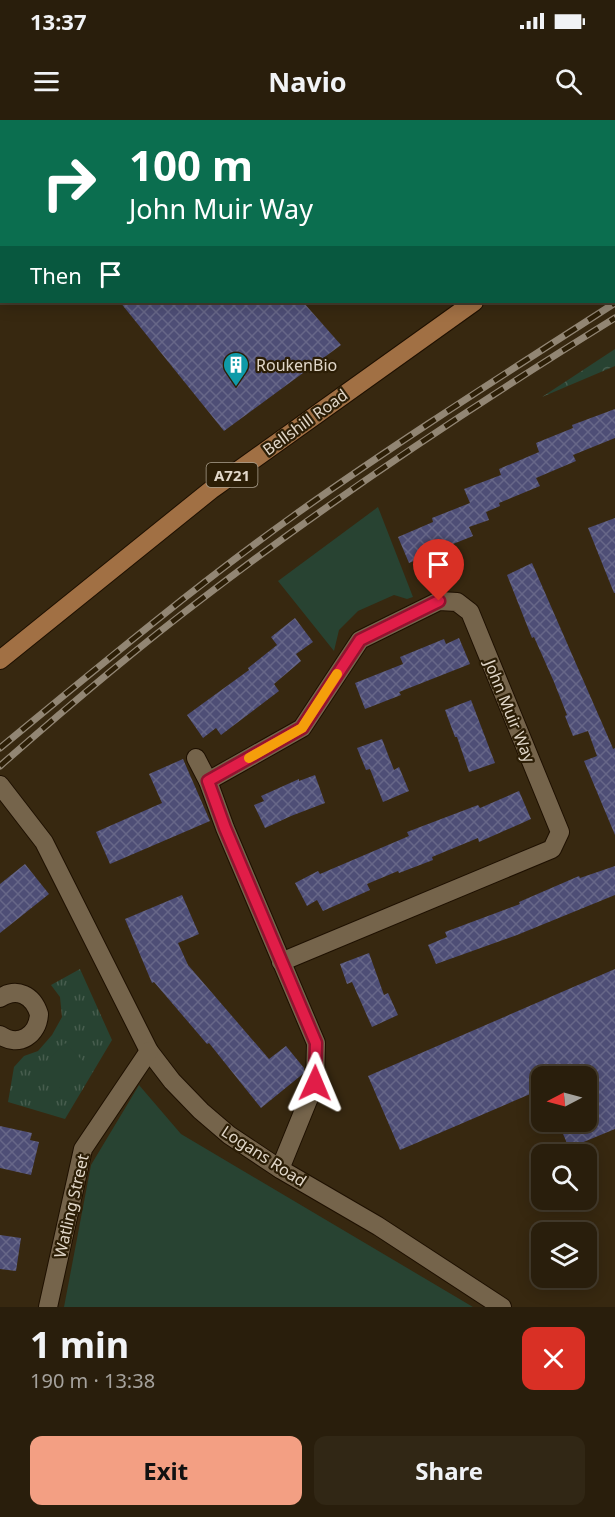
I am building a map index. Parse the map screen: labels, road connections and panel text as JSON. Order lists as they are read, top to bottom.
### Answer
{
  "streets": {
    "main road": ["Bellshill Road", "A721"],
    "street": ["John Muir Way", "Logans Road", "Watling Street"]
  },
  "crossings": [
    ["Logans Road", "Watling Street"]
  ],
  "places": {
    "building": ["RoukenBio"]
  },
  "north": "left",
  "page": {
    "status": "13:37",
    "header": "Navio",
    "turn": ["100 m", "John Muir Way"],
    "then": "Then",
    "heading": ["1 min", "190 m · 13:38"],
    "buttons": ["Exit", "Share"]
  }
}
